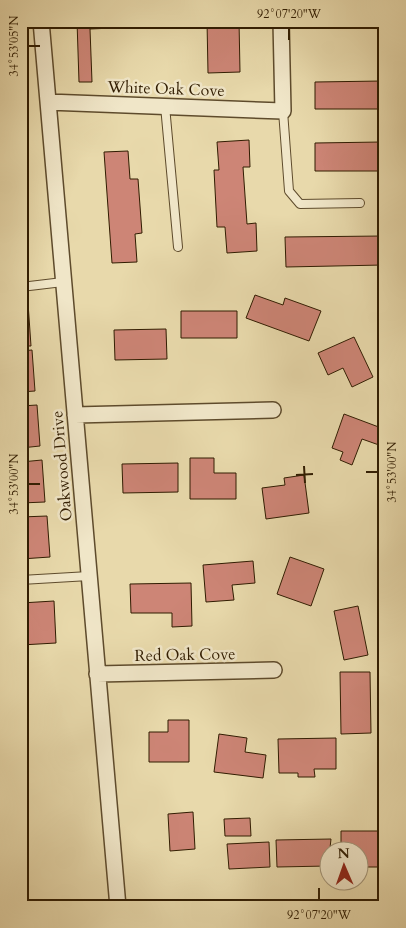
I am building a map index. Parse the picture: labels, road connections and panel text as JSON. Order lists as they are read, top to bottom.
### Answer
{
  "streets": {
    "street": ["White Oak Cove", "Oakwood Drive", "Red Oak Cove"]
  },
  "crossings": [
    ["White Oak Cove", "Oakwood Drive"],
    ["Oakwood Drive", "Red Oak Cove"]
  ],
  "north": "top",
  "coordinates": ["92°07'20\"W", "34°53'05\"N", "34°53'00\"N"]
}
